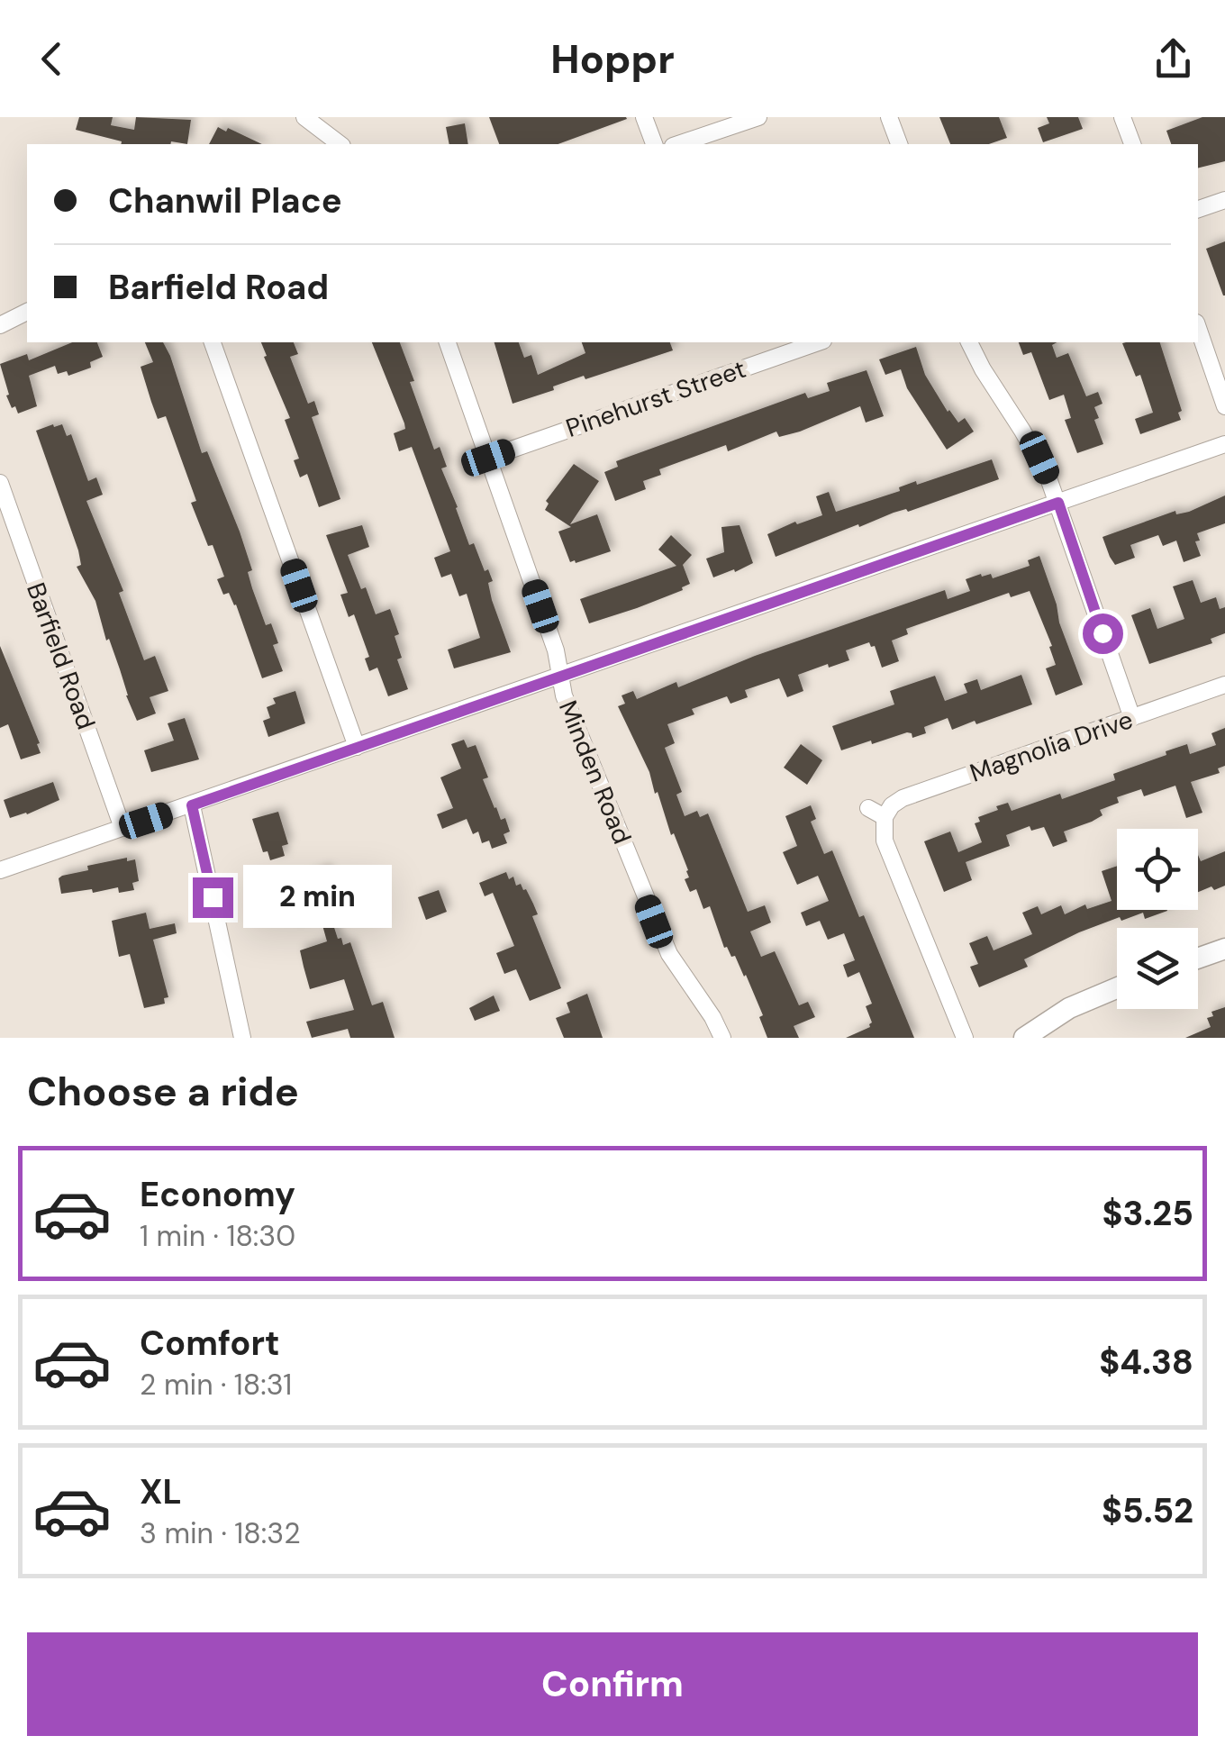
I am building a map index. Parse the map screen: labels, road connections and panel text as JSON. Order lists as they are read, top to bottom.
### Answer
{
  "streets": {
    "street": [
      "Pinehurst Street",
      "Barfield Road",
      "Magnolia Drive",
      "Minden Road"
    ]
  },
  "crossings": [
    ["Pinehurst Street", "Minden Road"]
  ],
  "page": {
    "header": "Hoppr",
    "banner": ["Chanwil Place", "Barfield Road"],
    "bubble": "2 min",
    "heading": "Choose a ride",
    "list": [
      {
        "name": "Economy",
        "note": "1 min · 18:30",
        "value": "$3.25"
      },
      {
        "name": "Comfort",
        "note": "2 min · 18:31",
        "value": "$4.38"
      },
      {
        "name": "XL",
        "note": "3 min · 18:32",
        "value": "$5.52"
      }
    ],
    "buttons": "Confirm"
  }
}
